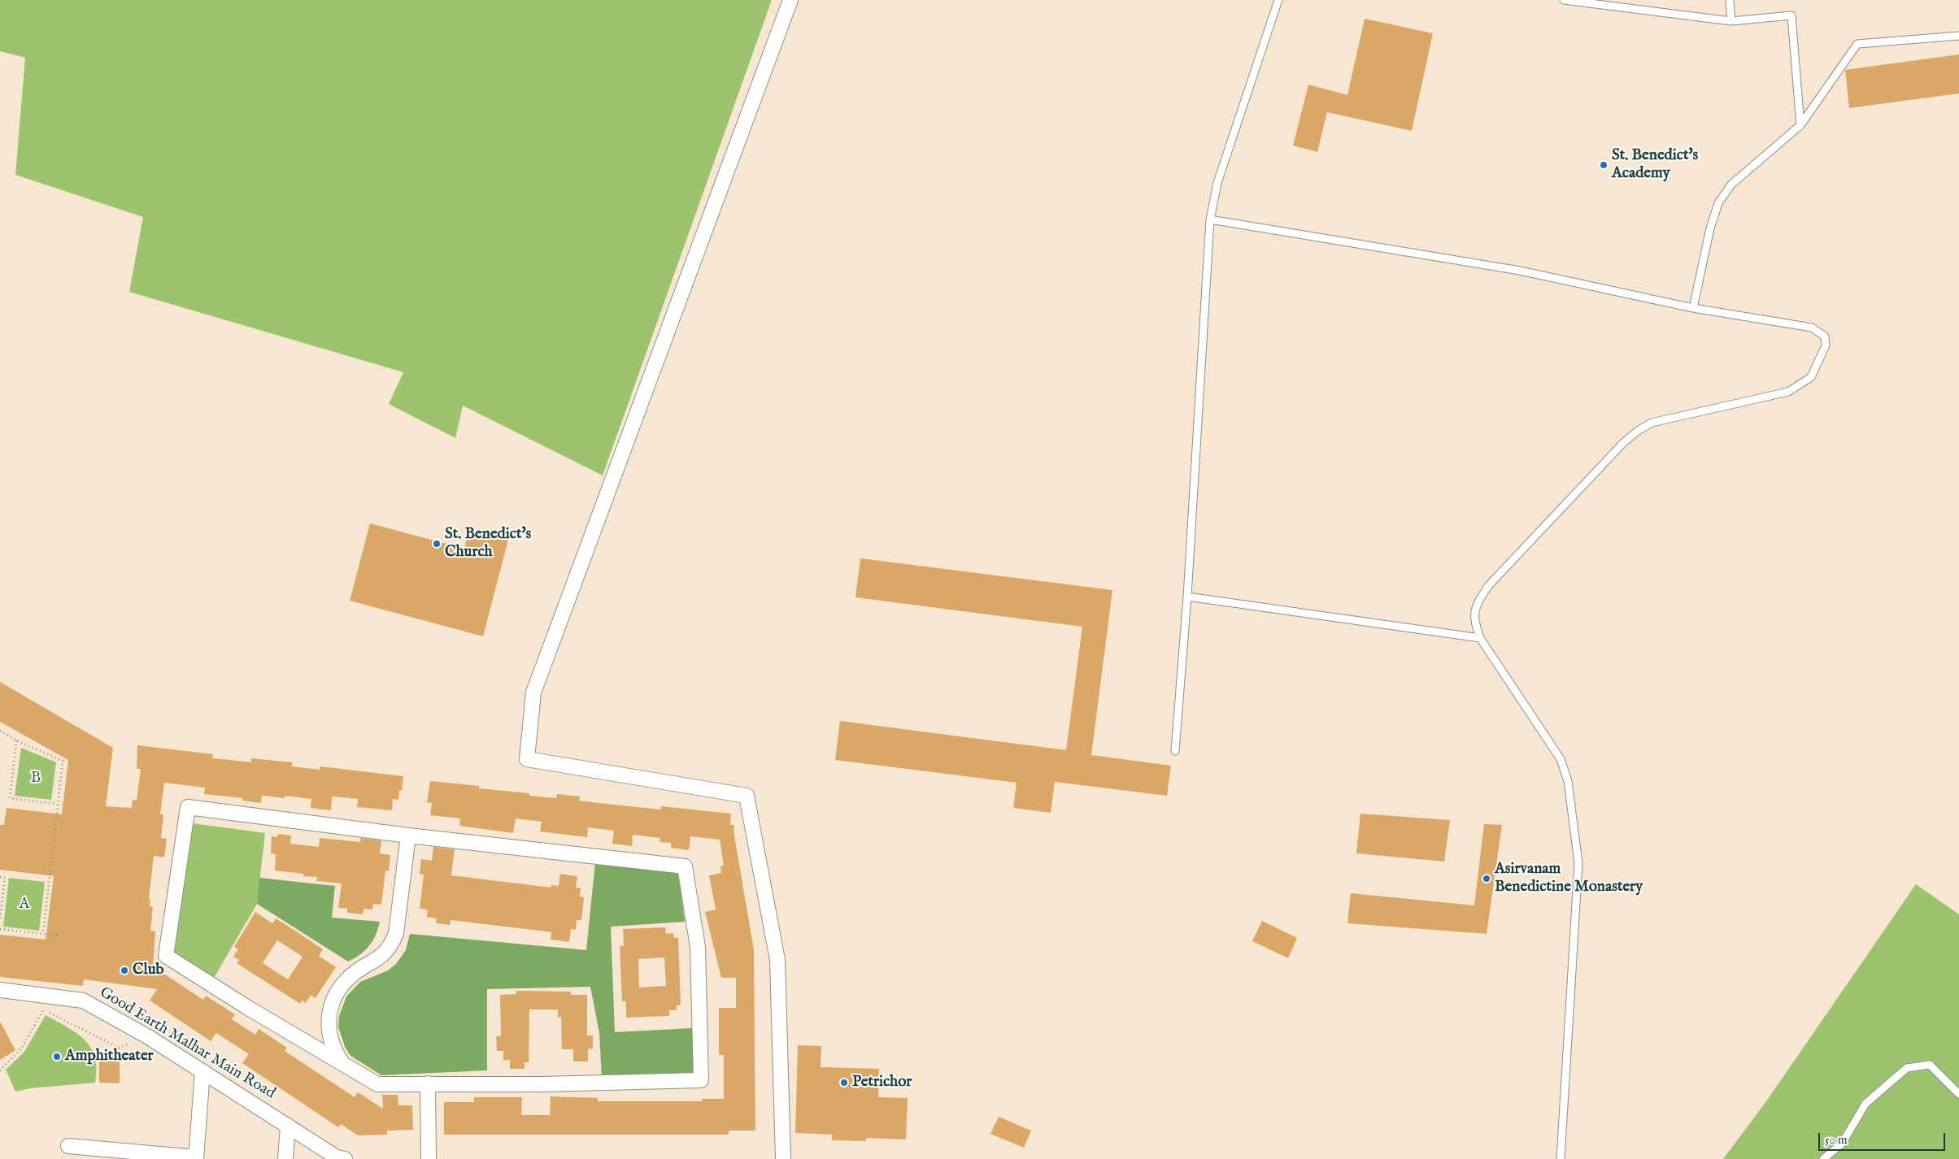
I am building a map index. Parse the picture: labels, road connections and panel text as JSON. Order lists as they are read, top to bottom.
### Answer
{
  "streets": {
    "street": ["Good Earth Malhar Main Road"]
  },
  "parks": ["B", "A"],
  "places": [
    "St. Benedict's Academy",
    "St. Benedict's Church",
    "Asirvanam Benedictine Monastery",
    "Club",
    "Amphitheater",
    "Petrichor"
  ],
  "scale_bar": "50 m"
}
